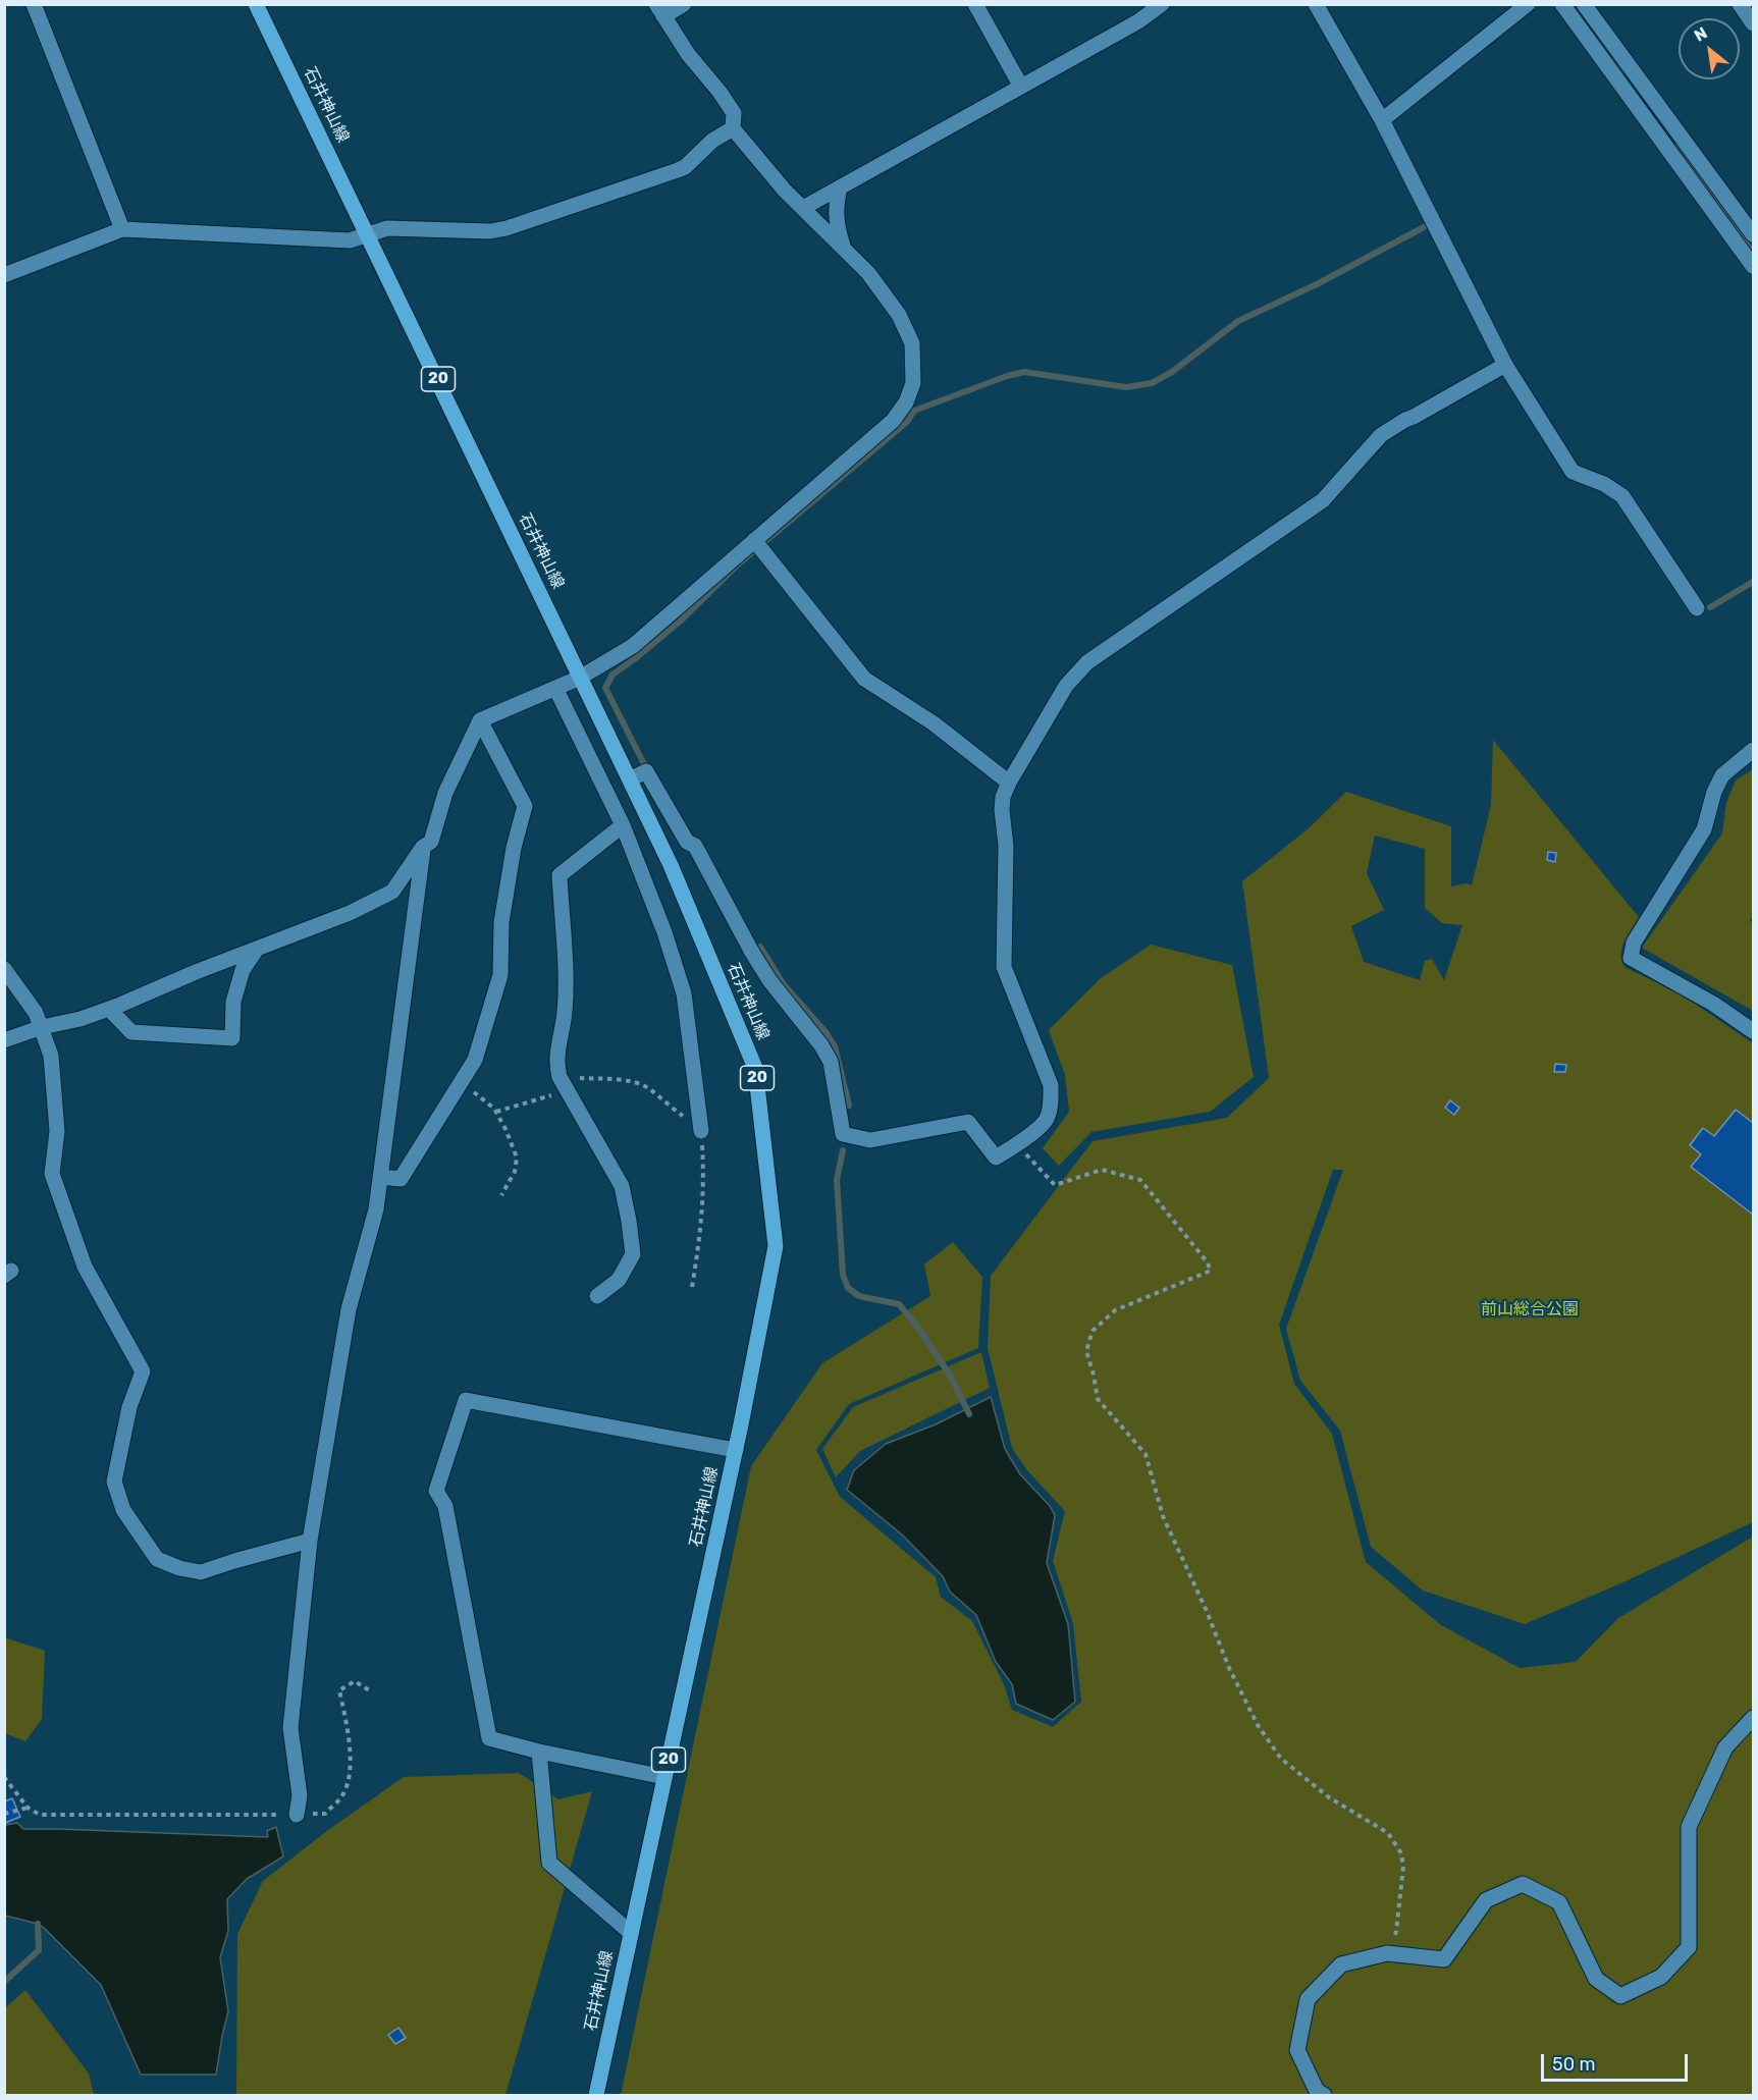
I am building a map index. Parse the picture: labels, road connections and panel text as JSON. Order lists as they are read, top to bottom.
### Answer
{
  "streets": {
    "main road": ["石井神山線", "20"]
  },
  "parks": ["前山総合公園"],
  "scale_bar": "50 m",
  "north": "top left"
}
